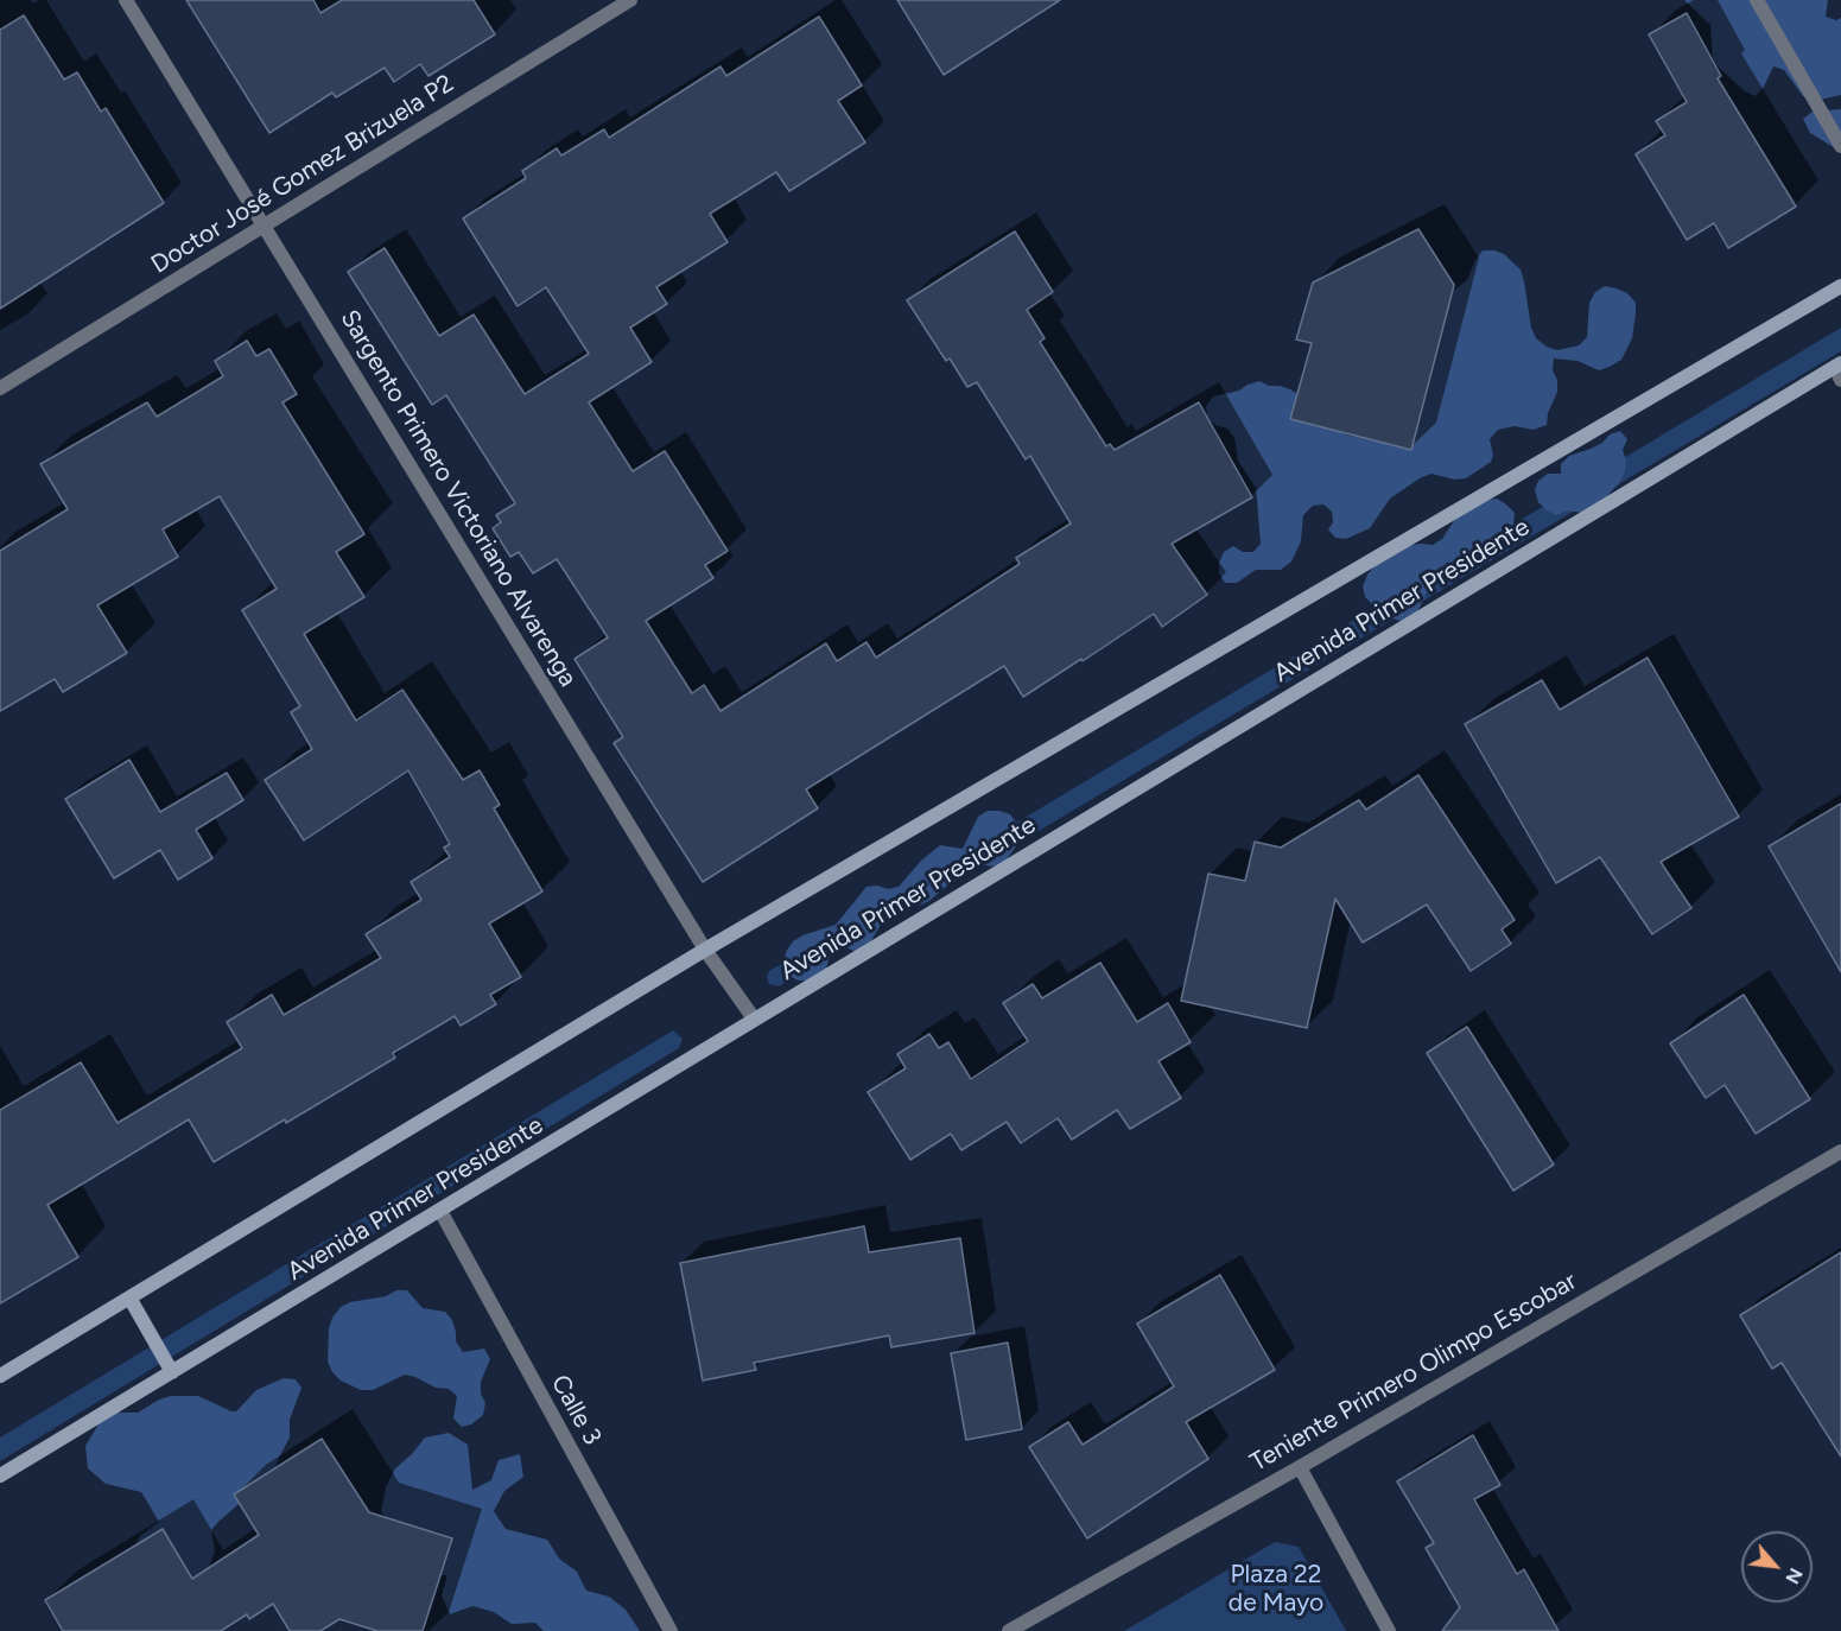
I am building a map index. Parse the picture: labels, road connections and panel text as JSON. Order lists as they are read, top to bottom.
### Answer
{
  "streets": {
    "main road": ["Avenida Primer Presidente"],
    "street": [
      "Doctor José Gomez Brizuela P2",
      "Sargento Primero Victoriano Alvarenga",
      "Teniente Primero Olimpo Escobar",
      "Calle 3"
    ]
  },
  "crossings": [
    ["Doctor José Gomez Brizuela P2", "Sargento Primero Victoriano Alvarenga"],
    ["Sargento Primero Victoriano Alvarenga", "Avenida Primer Presidente"],
    ["Avenida Primer Presidente", "Calle 3"]
  ],
  "parks": ["Plaza 22 de Mayo"],
  "north": "bottom right"
}
